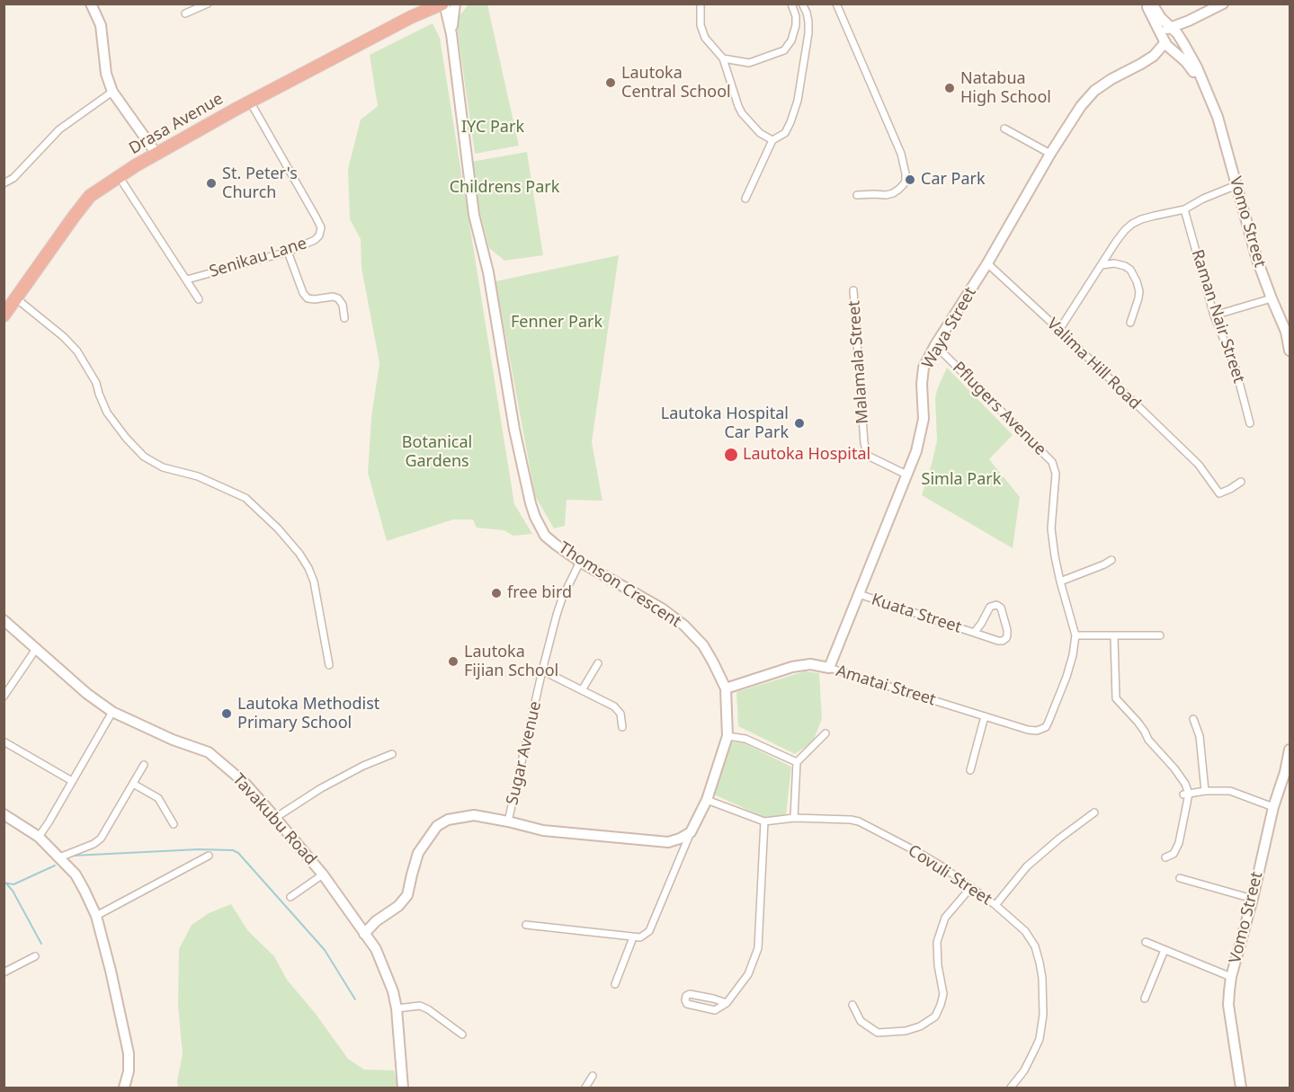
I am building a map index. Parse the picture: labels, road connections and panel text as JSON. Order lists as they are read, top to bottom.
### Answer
{
  "streets": {
    "highway": ["Drasa Avenue"],
    "main road": [
      "Vomo Street",
      "Waya Street",
      "Thomson Crescent",
      "Amatai Street",
      "Tavakubu Road"
    ],
    "street": [
      "Senikau Lane",
      "Raman Nair Street",
      "Malamala Street",
      "Valima Hill Road",
      "Pflugers Avenue",
      "Kuata Street",
      "Sugar Avenue",
      "Covuli Street"
    ]
  },
  "crossings": [
    ["Drasa Avenue", "Senikau Lane"],
    ["Drasa Avenue", "Thomson Crescent"],
    ["Vomo Street", "Waya Street"],
    ["Waya Street", "Malamala Street"],
    ["Waya Street", "Valima Hill Road"],
    ["Waya Street", "Pflugers Avenue"],
    ["Waya Street", "Kuata Street"],
    ["Waya Street", "Amatai Street"],
    ["Pflugers Avenue", "Amatai Street"],
    ["Thomson Crescent", "Amatai Street"],
    ["Thomson Crescent", "Sugar Avenue"],
    ["Thomson Crescent", "Covuli Street"]
  ],
  "parks": [
    "IYC Park",
    "Childrens Park",
    "Fenner Park",
    "Botanical Gardens",
    "Simla Park"
  ],
  "places": [
    "Lautoka Central School",
    "Natabua High School",
    "Car Park",
    "St. Peter's Church",
    "Lautoka Hospital Car Park",
    "Lautoka Hospital",
    "free bird",
    "Lautoka Fijian School",
    "Lautoka Methodist Primary School"
  ]
}
